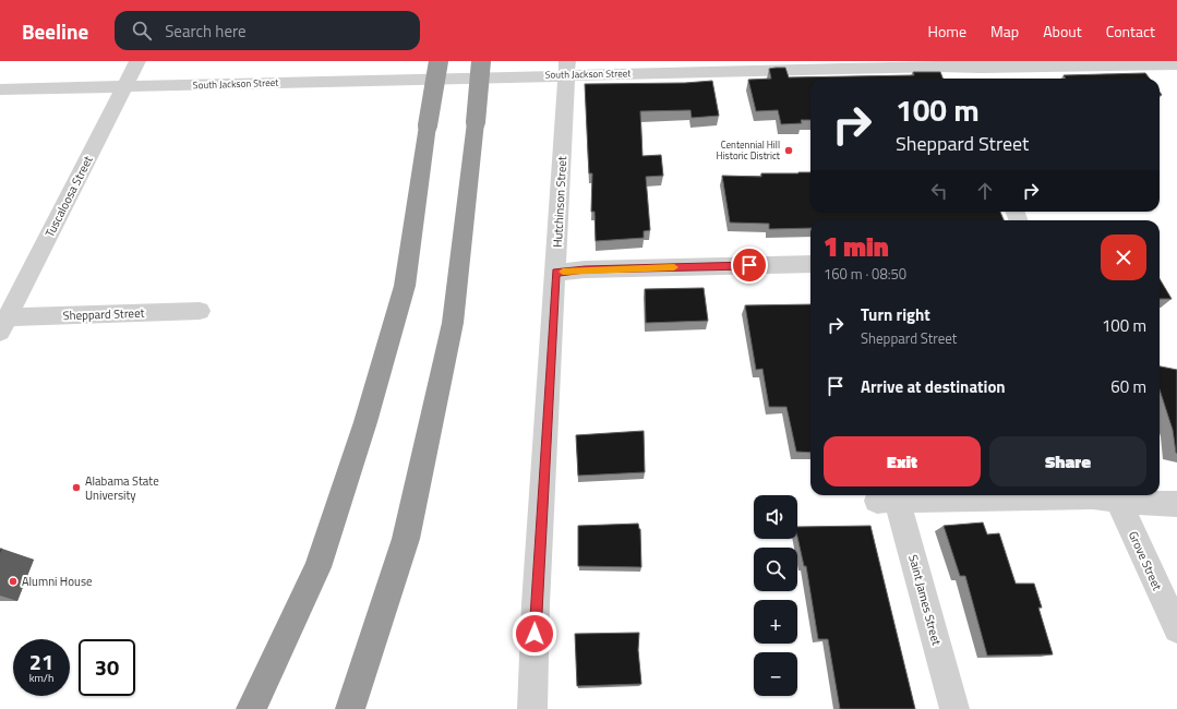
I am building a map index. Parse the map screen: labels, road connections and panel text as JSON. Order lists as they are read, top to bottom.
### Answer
{
  "streets": {
    "street": [
      "South Jackson Street",
      "Tuscaloosa Street",
      "Hutchinson Street",
      "Sheppard Street",
      "Grove Street",
      "Saint James Street"
    ]
  },
  "crossings": [
    ["South Jackson Street", "Tuscaloosa Street"],
    ["South Jackson Street", "Hutchinson Street"],
    ["Tuscaloosa Street", "Sheppard Street"]
  ],
  "places": ["Centennial Hill Historic District", "Alabama State University", "Alumni House"],
  "page": {
    "header": "Beeline",
    "search": "Search here",
    "nav": [
      "Home",
      "Map",
      "About",
      "Contact"
    ],
    "turn": ["100 m", "Sheppard Street"],
    "heading": ["1 min", "160 m · 08:50"],
    "list": [
      {
        "name": "Turn right",
        "note": "Sheppard Street",
        "value": "100 m"
      },
      {
        "name": "Arrive at destination",
        "value": "60 m"
      }
    ],
    "buttons": ["Exit", "Share"],
    "map_buttons": ["+", "−"],
    "speed": "21 km/h",
    "limit": "30"
  }
}
